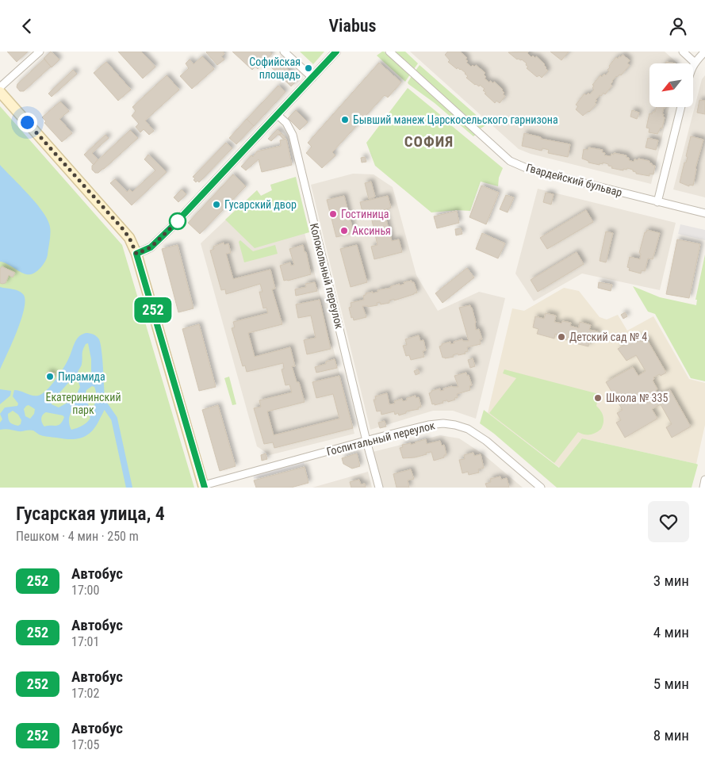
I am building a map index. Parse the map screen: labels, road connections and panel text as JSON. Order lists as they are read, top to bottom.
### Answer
{
  "streets": {
    "street": ["Гвардейский бульвар", "Колокольный переулок", "Госпитальный переулок"]
  },
  "crossings": [
    ["Колокольный переулок", "Госпитальный переулок"]
  ],
  "districts": ["СОФИЯ"],
  "parks": ["Екатерининский парк"],
  "places": [
    "Софийская площадь",
    "Бывший манеж Царскосельского гарнизона",
    "Гусарский двор",
    "Гостиница",
    "Аксинья",
    "Детский сад № 4",
    "Пирамида",
    "Школа № 335"
  ],
  "lines": ["bus line 252"],
  "north": "bottom left",
  "page": {
    "header": "Viabus",
    "on_map": "252",
    "heading": ["Гусарская улица, 4", "Пешком · 4 мин · 250 m"],
    "list": [
      {
        "mark": "252",
        "name": "Автобус",
        "note": "17:00",
        "value": "3 мин"
      },
      {
        "mark": "252",
        "name": "Автобус",
        "note": "17:01",
        "value": "4 мин"
      },
      {
        "mark": "252",
        "name": "Автобус",
        "note": "17:02",
        "value": "5 мин"
      },
      {
        "mark": "252",
        "name": "Автобус",
        "note": "17:05",
        "value": "8 мин"
      }
    ]
  }
}
